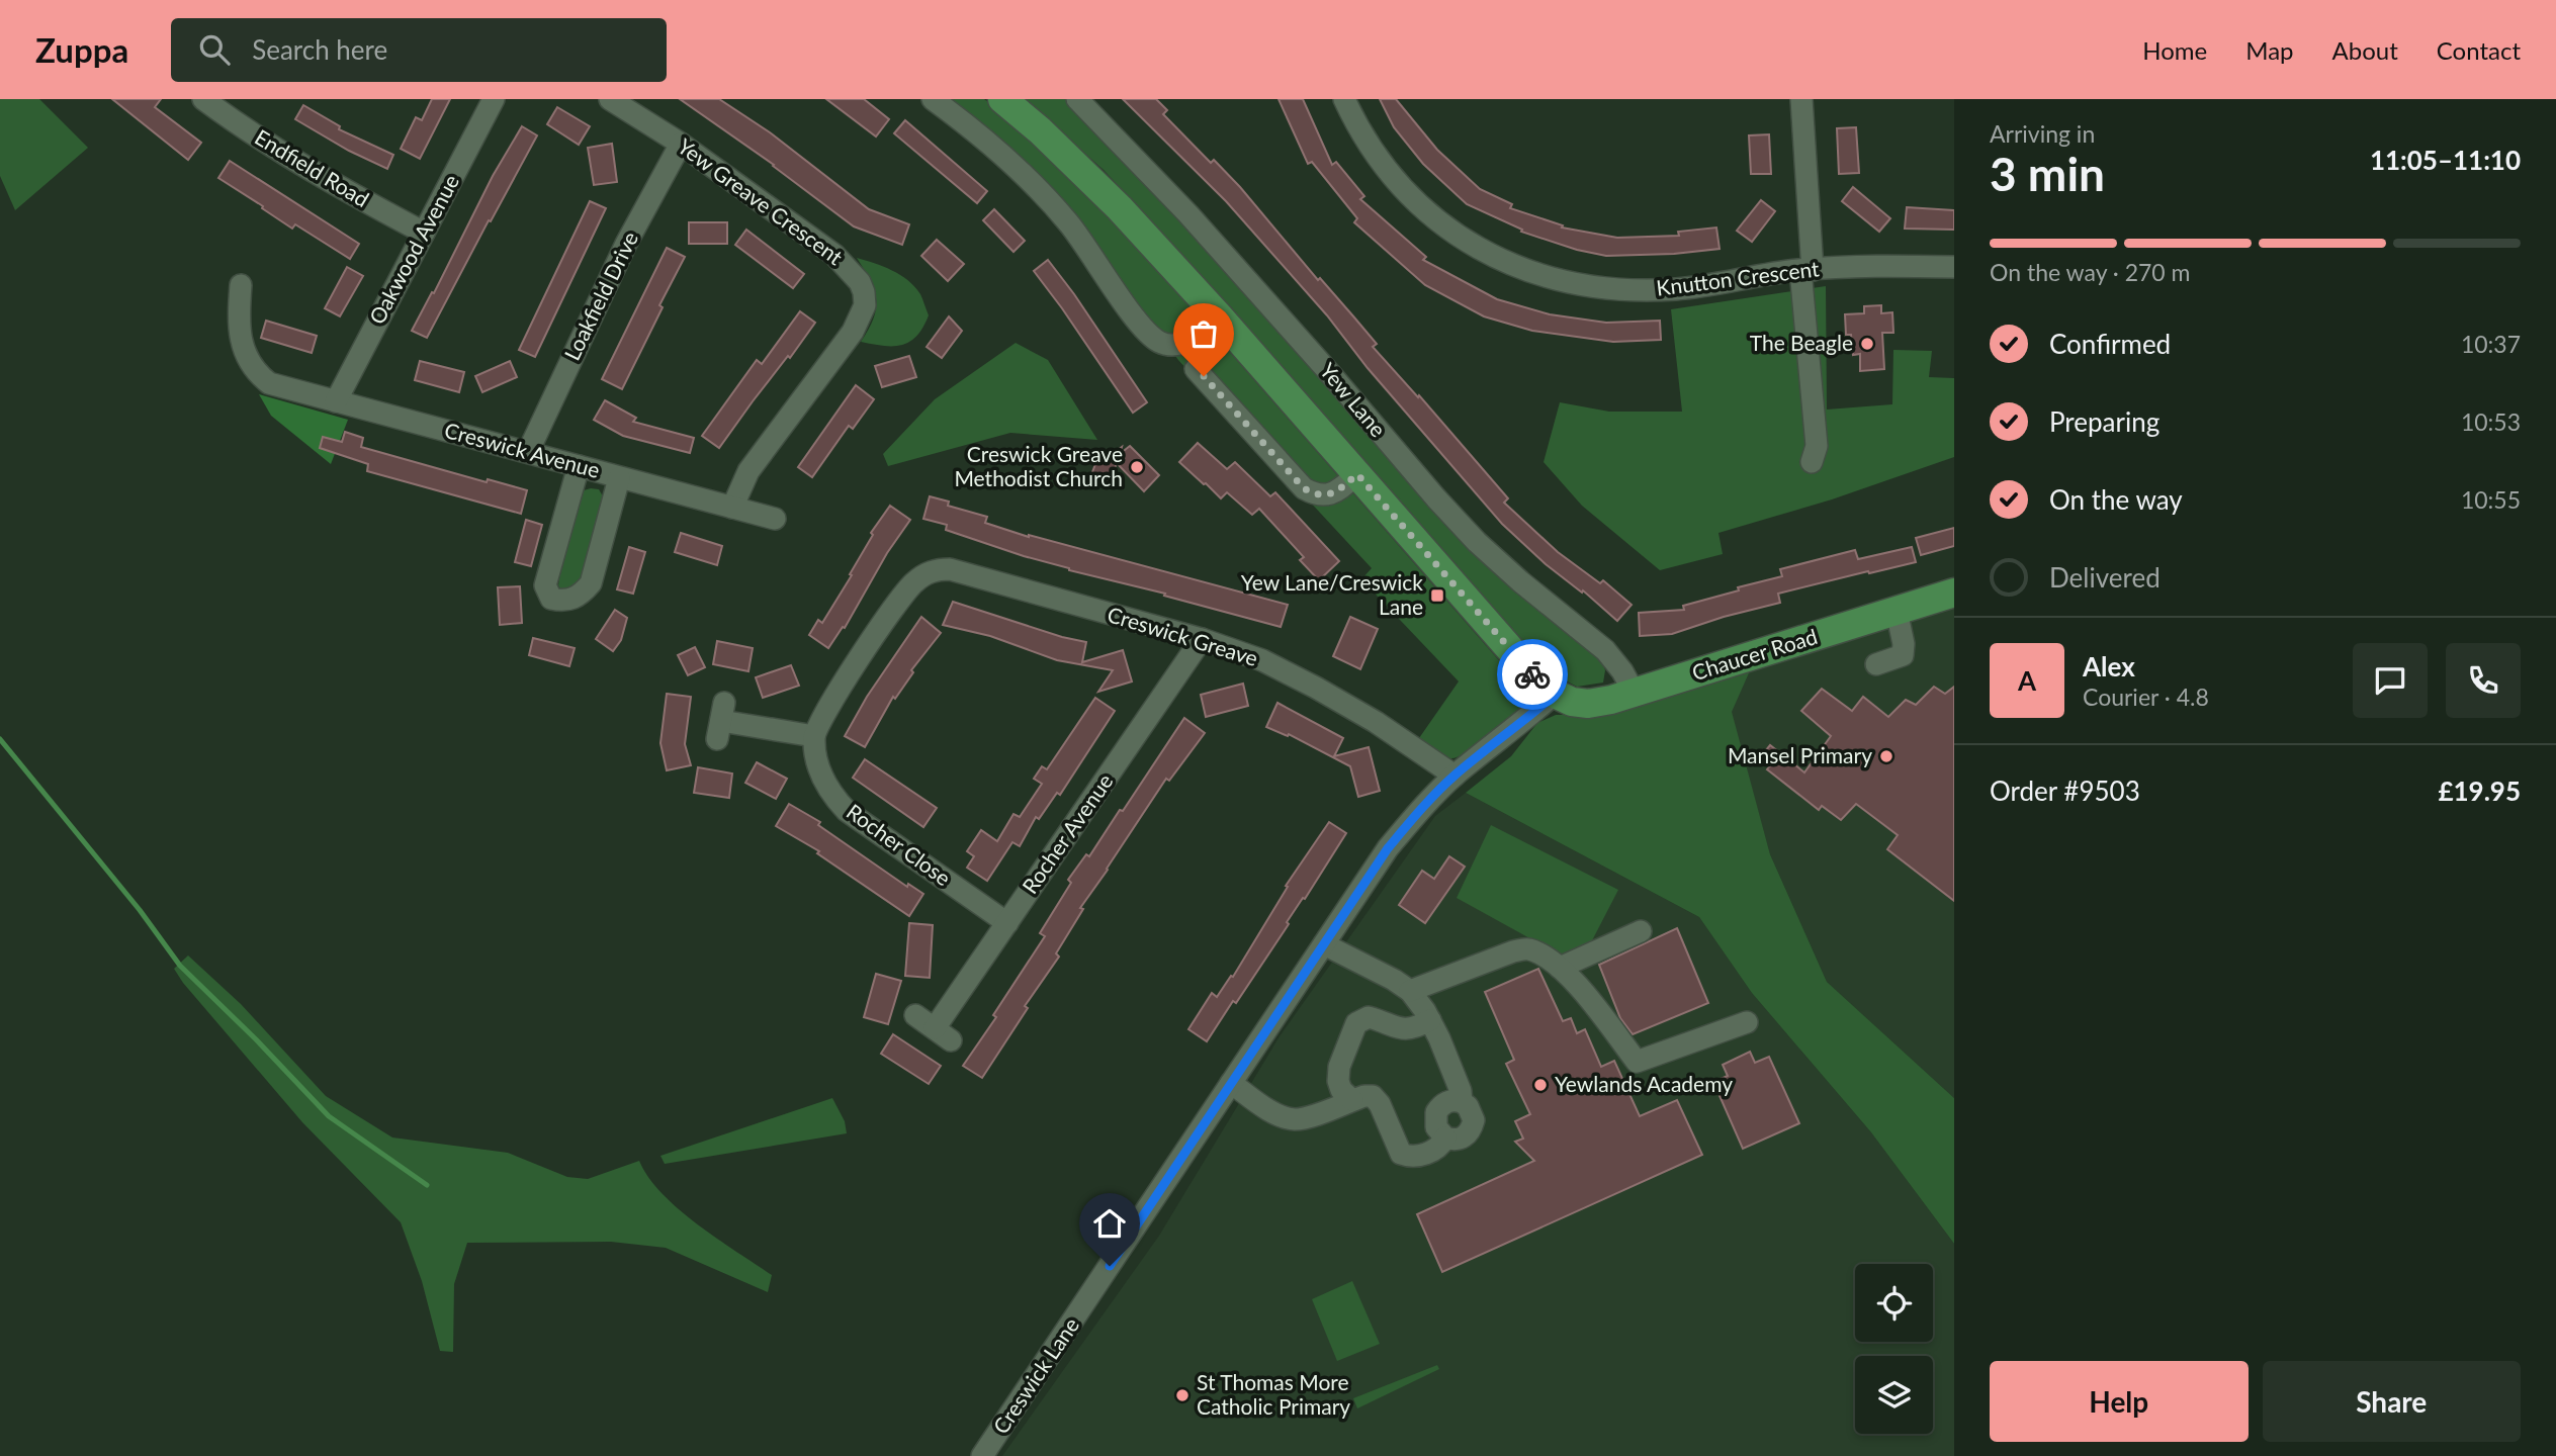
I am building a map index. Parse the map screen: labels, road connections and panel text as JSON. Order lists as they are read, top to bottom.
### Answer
{
  "streets": {
    "main road": ["Yew Lane", "Chaucer Road"],
    "street": [
      "Endfield Road",
      "Yew Greave Crescent",
      "Oakwood Avenue",
      "Knutton Crescent",
      "Loakfield Drive",
      "Creswick Avenue",
      "Creswick Greave",
      "Rocher Avenue",
      "Rocher Close",
      "Creswick Lane"
    ]
  },
  "crossings": [
    ["Endfield Road", "Oakwood Avenue"],
    ["Yew Greave Crescent", "Loakfield Drive"],
    ["Yew Greave Crescent", "Creswick Avenue"],
    ["Oakwood Avenue", "Creswick Avenue"],
    ["Loakfield Drive", "Creswick Avenue"],
    ["Yew Lane", "Chaucer Road"],
    ["Yew Lane", "Creswick Lane"],
    ["Creswick Greave", "Rocher Avenue"],
    ["Creswick Greave", "Rocher Close"],
    ["Creswick Greave", "Creswick Lane"],
    ["Chaucer Road", "Creswick Lane"],
    ["Rocher Avenue", "Rocher Close"]
  ],
  "places": {
    "other": [
      "The Beagle",
      "Creswick Greave Methodist Church",
      "Mansel Primary",
      "Yewlands Academy",
      "St Thomas More Catholic Primary"
    ],
    "transit": ["Yew Lane/Creswick Lane"]
  },
  "page": {
    "header": "Zuppa",
    "search": "Search here",
    "nav": [
      "Home",
      "Map",
      "About",
      "Contact"
    ],
    "heading": ["3 min", "Arriving in", "11:05–11:10"],
    "panel": [
      "Alex",
      "Courier · 4.8",
      "Order #9503",
      "£19.95"
    ],
    "bar": "On the way · 270 m",
    "list": [
      ["Confirmed", "10:37"],
      ["Preparing", "10:53"],
      ["On the way", "10:55"],
      "Delivered"
    ],
    "round": "A",
    "buttons": ["Help", "Share"]
  }
}
